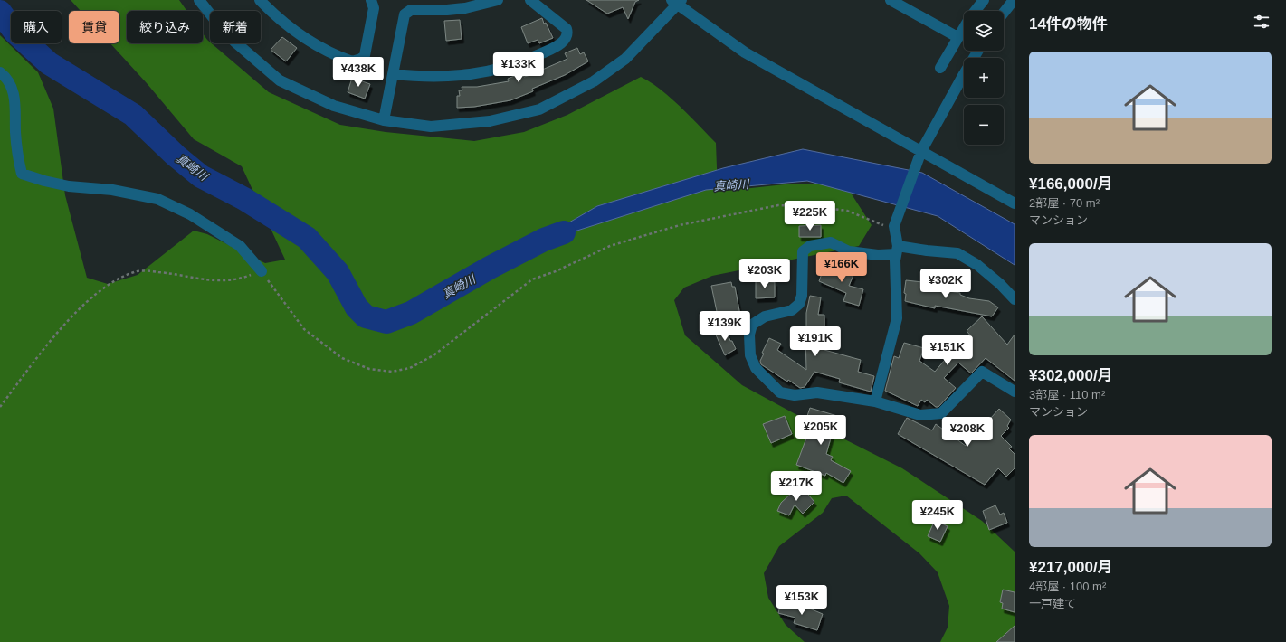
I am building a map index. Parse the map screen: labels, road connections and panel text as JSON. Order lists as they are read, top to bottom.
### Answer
{
  "water": ["真崎川"],
  "page": {
    "heading": "14件の物件",
    "map_buttons": ["+", "−"],
    "chip": [
      "購入",
      "賃貸",
      "絞り込み",
      "新着"
    ],
    "list": [
      {
        "name": "¥166,000/月",
        "note": "2部屋 · 70 m² · マンション"
      },
      {
        "name": "¥302,000/月",
        "note": "3部屋 · 110 m² · マンション"
      },
      {
        "name": "¥217,000/月",
        "note": "4部屋 · 100 m² · 一戸建て"
      }
    ],
    "price": [
      "¥133K",
      "¥438K",
      "¥225K",
      "¥166K",
      "¥203K",
      "¥302K",
      "¥139K",
      "¥191K",
      "¥151K",
      "¥205K",
      "¥208K",
      "¥217K",
      "¥245K",
      "¥153K"
    ]
  }
}
